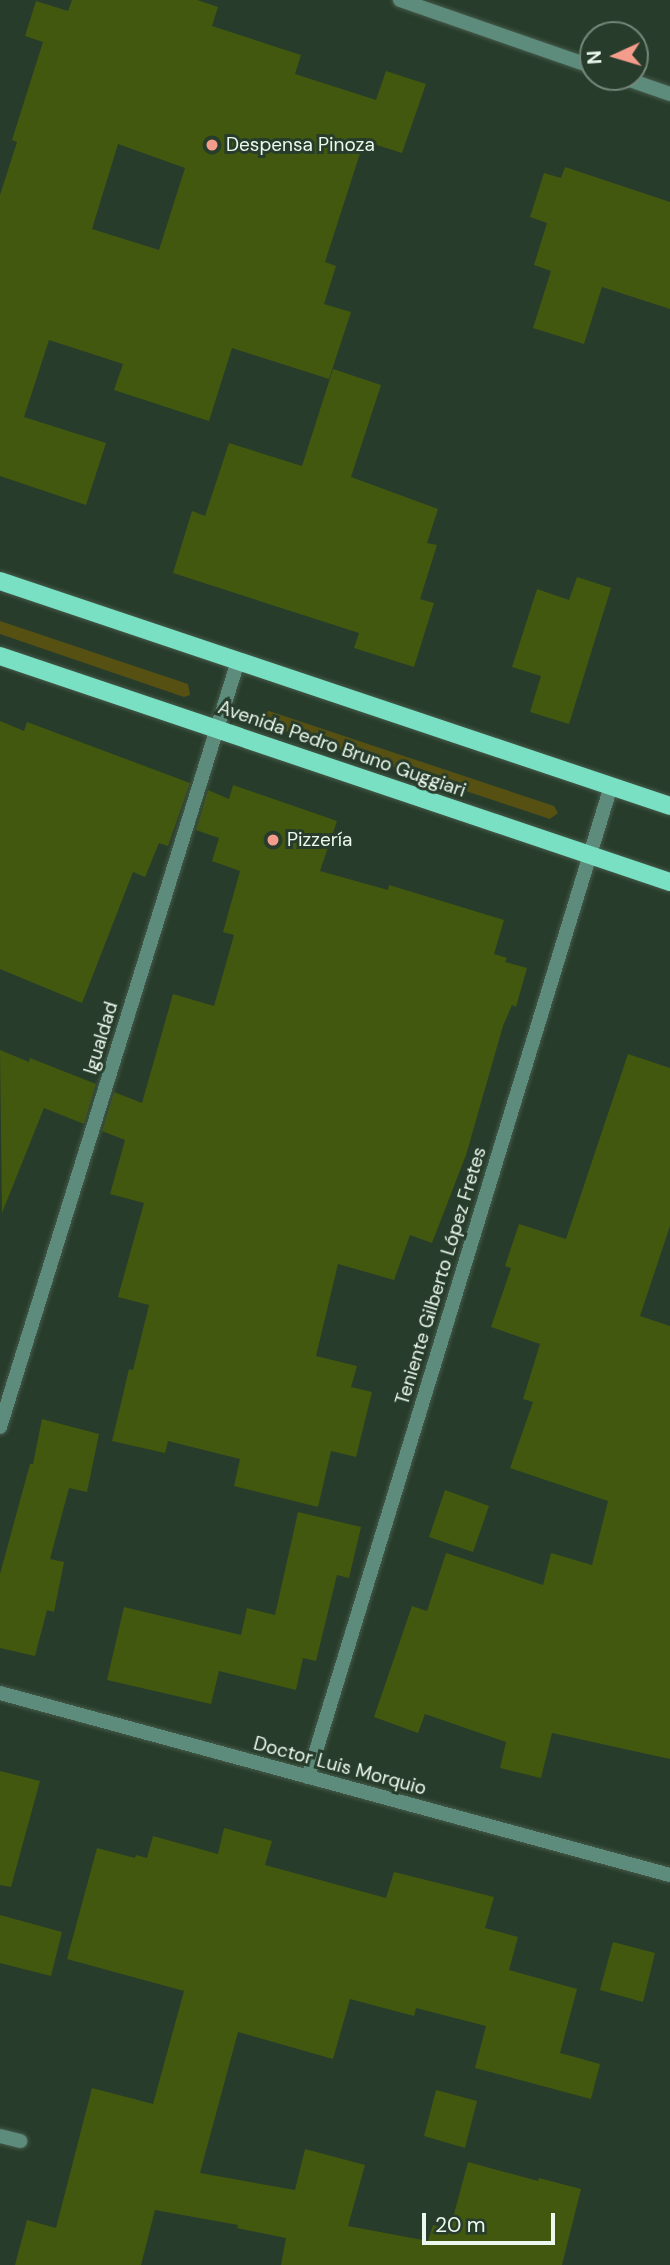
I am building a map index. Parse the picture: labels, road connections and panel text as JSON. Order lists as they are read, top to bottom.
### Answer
{
  "streets": {
    "main road": ["Avenida Pedro Bruno Guggiari"],
    "street": ["Igualdad", "Teniente Gilberto López Fretes", "Doctor Luis Morquio"]
  },
  "crossings": [
    ["Avenida Pedro Bruno Guggiari", "Igualdad"],
    ["Avenida Pedro Bruno Guggiari", "Teniente Gilberto López Fretes"],
    ["Teniente Gilberto López Fretes", "Doctor Luis Morquio"]
  ],
  "places": ["Despensa Pinoza", "Pizzería"],
  "scale_bar": "20 m",
  "north": "left"
}
